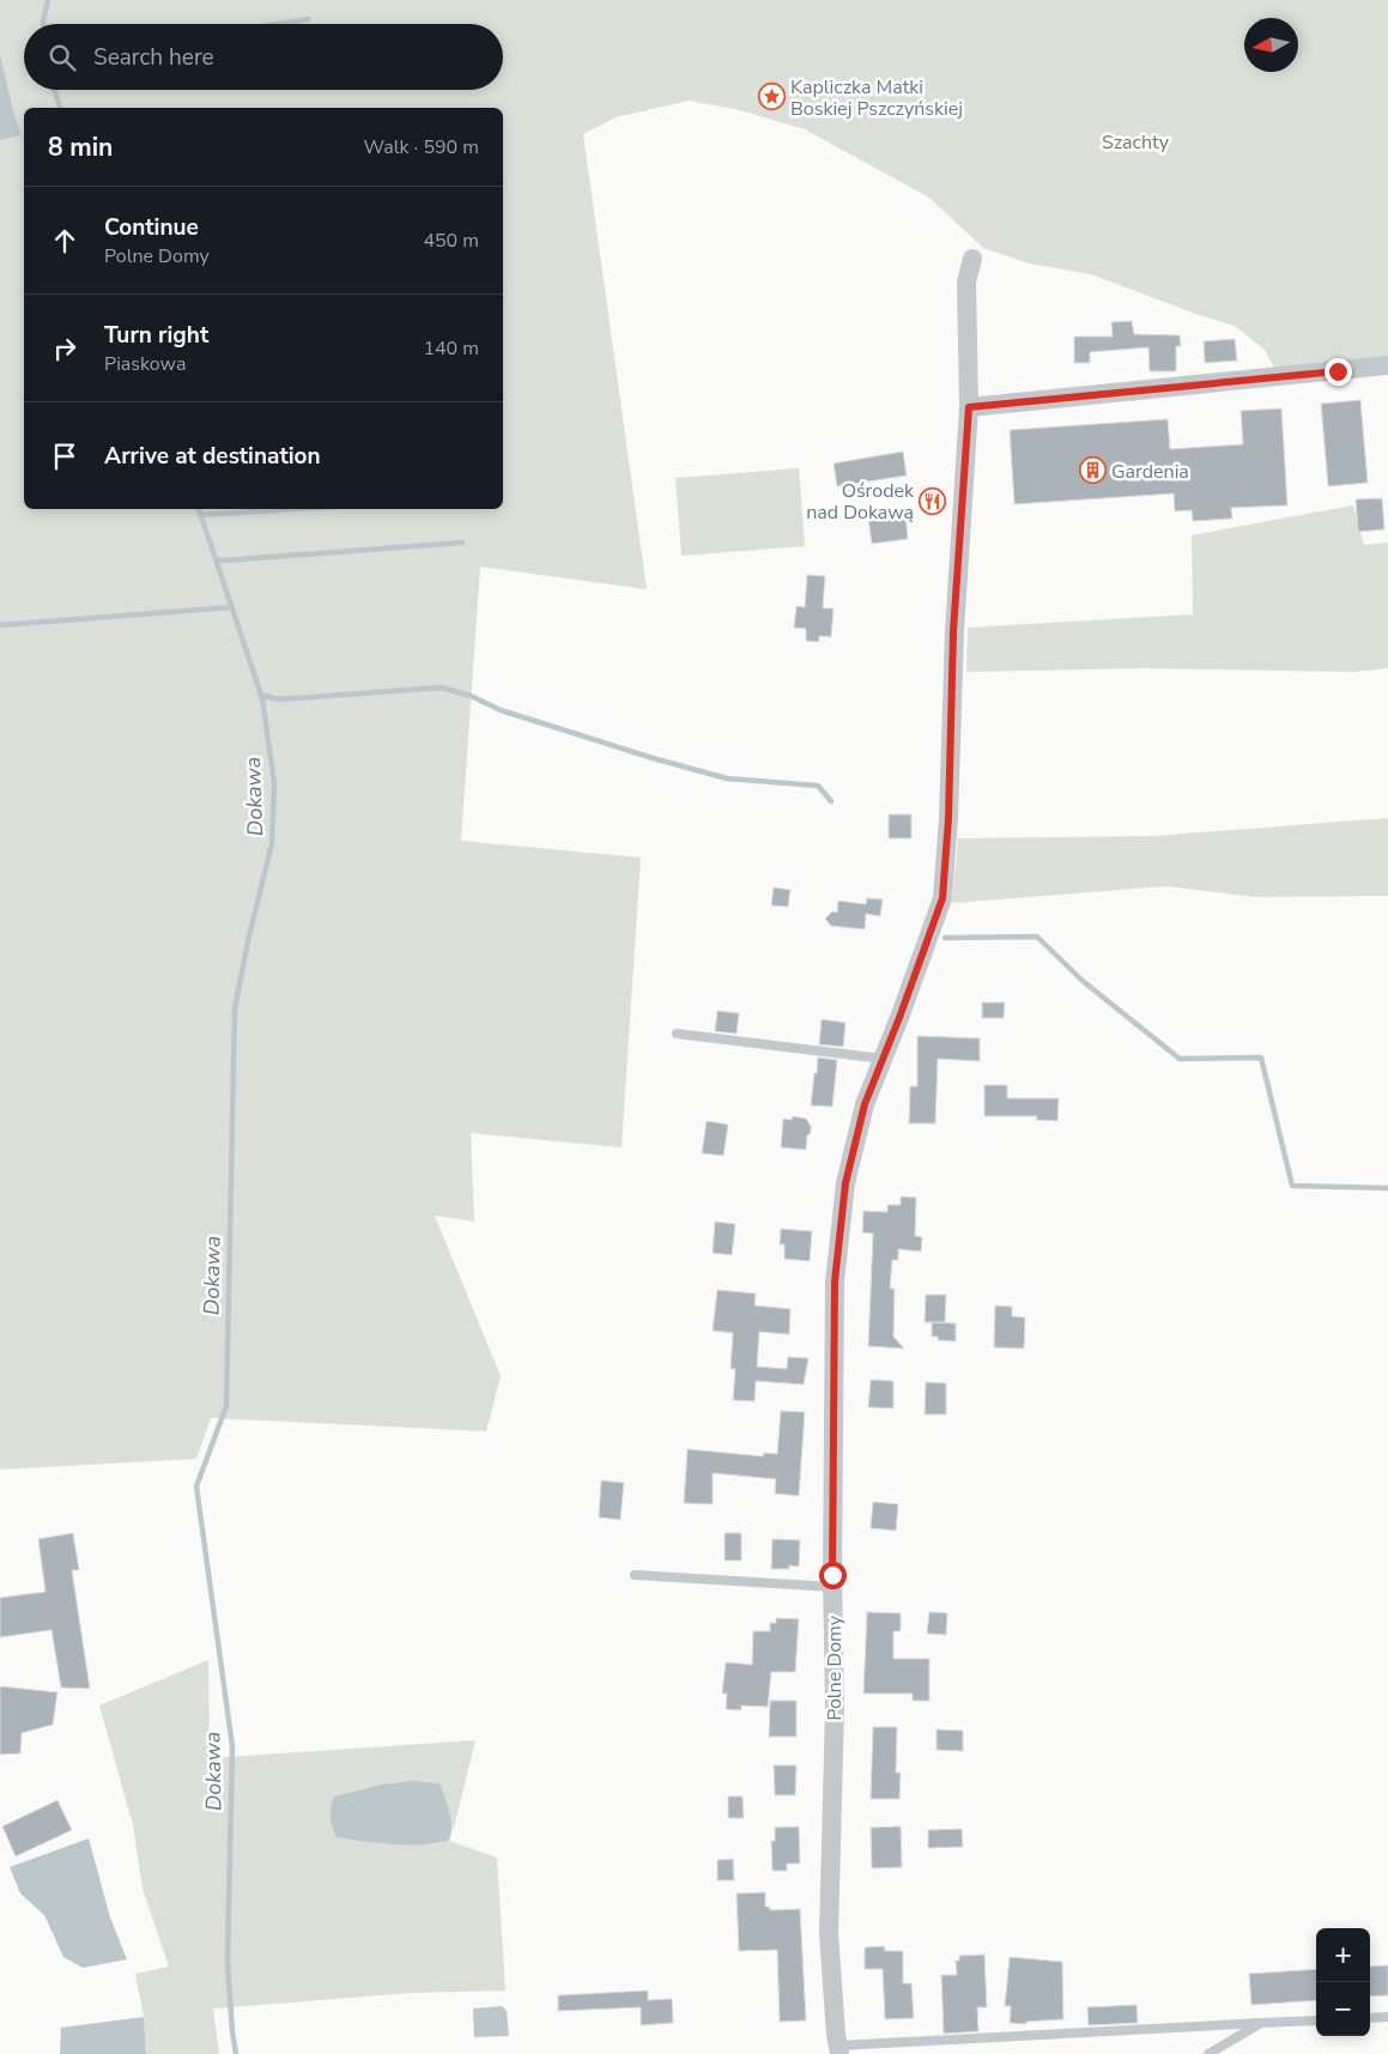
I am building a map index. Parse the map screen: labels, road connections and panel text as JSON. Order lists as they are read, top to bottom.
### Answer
{
  "streets": {
    "street": ["Polne Domy"]
  },
  "water": ["Dokawa"],
  "parks": ["Szachty"],
  "places": {
    "place": ["Kapliczka Matki Boskiej Pszczyńskiej"],
    "building": ["Gardenia"],
    "restaurant": ["Ośrodek nad Dokawą"]
  },
  "north": "left",
  "page": {
    "search": "Search here",
    "heading": ["8 min", "Walk · 590 m"],
    "list": [
      ["Continue", "Polne Domy", "450 m"],
      ["Turn right", "Piaskowa", "140 m"],
      "Arrive at destination"
    ],
    "map_buttons": ["+", "−"]
  }
}
